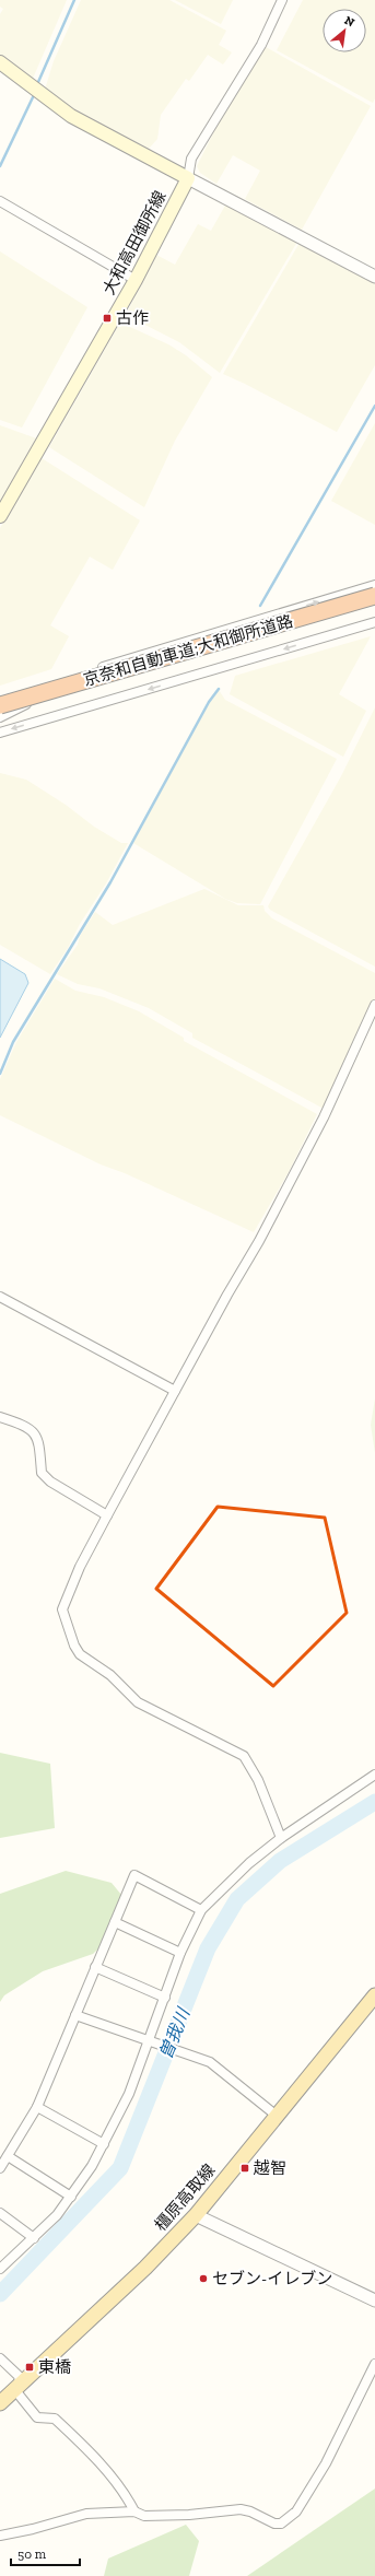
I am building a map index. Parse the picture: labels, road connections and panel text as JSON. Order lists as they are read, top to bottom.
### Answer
{
  "streets": {
    "highway": ["京奈和自動車道;大和御所道路"],
    "main road": ["大和高田御所線", "橿原高取線"]
  },
  "water": ["曽我川"],
  "places": {
    "transit": ["古作", "越智", "東橋"],
    "other": ["セブン-イレブン"]
  },
  "scale_bar": "50 m",
  "north": "top right"
}
